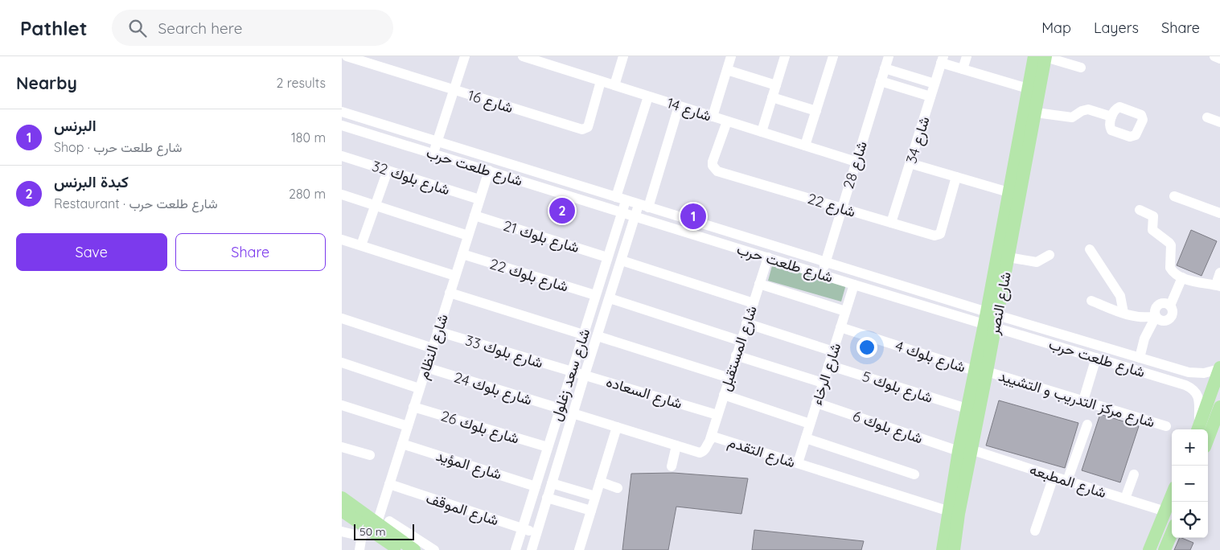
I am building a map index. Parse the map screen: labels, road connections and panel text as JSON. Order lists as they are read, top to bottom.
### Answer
{
  "streets": {
    "main road": ["شارع النصر"],
    "street": [
      "شارع 16",
      "شارع 14",
      "شارع 34",
      "شارع 28",
      "شارع طلعت حرب",
      "شارع بلوك 32",
      "شارع 22",
      "شارع بلوك 21",
      "شارع بلوك 22",
      "شارع النظام",
      "شارع المستقبل",
      "شارع بلوك 33",
      "شارع بلوك 4",
      "شارع الرخاء",
      "شارع سعد زغلول",
      "شارع بلوك 5",
      "شارع بلوك 24",
      "شارع السعاده",
      "شارع مركز التدريب و التشييد",
      "شارع بلوك 26",
      "شارع بلوك 6",
      "شارع التقدم",
      "شارع المؤيد",
      "شارع المطبعه",
      "شارع الموقف"
    ]
  },
  "crossings": [
    ["شارع 16", "شارع 14"],
    ["شارع 14", "شارع 28"],
    ["شارع 14", "شارع 22"],
    ["شارع 14", "شارع سعد زغلول"],
    ["شارع 34", "شارع 22"],
    ["شارع 28", "شارع طلعت حرب"],
    ["شارع 28", "شارع 22"],
    ["شارع طلعت حرب", "شارع النصر"],
    ["شارع طلعت حرب", "شارع النظام"],
    ["شارع طلعت حرب", "شارع المستقبل"],
    ["شارع طلعت حرب", "شارع الرخاء"],
    ["شارع طلعت حرب", "شارع سعد زغلول"],
    ["شارع بلوك 32", "شارع النظام"],
    ["شارع بلوك 21", "شارع النظام"],
    ["شارع بلوك 21", "شارع سعد زغلول"],
    ["شارع بلوك 22", "شارع النظام"],
    ["شارع بلوك 22", "شارع سعد زغلول"],
    ["شارع النصر", "شارع بلوك 4"],
    ["شارع النصر", "شارع بلوك 5"],
    ["شارع النصر", "شارع مركز التدريب و التشييد"],
    ["شارع النصر", "شارع بلوك 6"],
    ["شارع النصر", "شارع التقدم"],
    ["شارع النصر", "شارع المطبعه"],
    ["شارع النظام", "شارع بلوك 33"],
    ["شارع النظام", "شارع بلوك 24"],
    ["شارع النظام", "شارع بلوك 26"],
    ["شارع النظام", "شارع المؤيد"],
    ["شارع النظام", "شارع الموقف"],
    ["شارع المستقبل", "شارع السعاده"],
    ["شارع المستقبل", "شارع التقدم"],
    ["شارع بلوك 33", "شارع سعد زغلول"],
    ["شارع بلوك 33", "شارع السعاده"],
    ["شارع بلوك 4", "شارع الرخاء"],
    ["شارع بلوك 4", "شارع مركز التدريب و التشييد"],
    ["شارع الرخاء", "شارع بلوك 5"],
    ["شارع الرخاء", "شارع بلوك 6"],
    ["شارع الرخاء", "شارع التقدم"],
    ["شارع سعد زغلول", "شارع بلوك 24"],
    ["شارع سعد زغلول", "شارع السعاده"],
    ["شارع سعد زغلول", "شارع بلوك 26"],
    ["شارع سعد زغلول", "شارع التقدم"],
    ["شارع سعد زغلول", "شارع المؤيد"],
    ["شارع سعد زغلول", "شارع الموقف"],
    ["شارع بلوك 6", "شارع المطبعه"]
  ],
  "scale_bar": "50 m",
  "page": {
    "header": "Pathlet",
    "search": "Search here",
    "nav": ["Map", "Layers", "Share"],
    "heading": ["Nearby", "2 results"],
    "list": [
      {
        "mark": "1",
        "name": "البرنس",
        "note": "Shop · شارع طلعت حرب",
        "value": "180 m"
      },
      {
        "mark": "2",
        "name": "كبدة البرنس",
        "note": "Restaurant · شارع طلعت حرب",
        "value": "280 m"
      }
    ],
    "pins": ["2", "1"],
    "buttons": ["Save", "Share"],
    "map_buttons": ["+", "−"],
    "scale": "50 m"
  }
}
